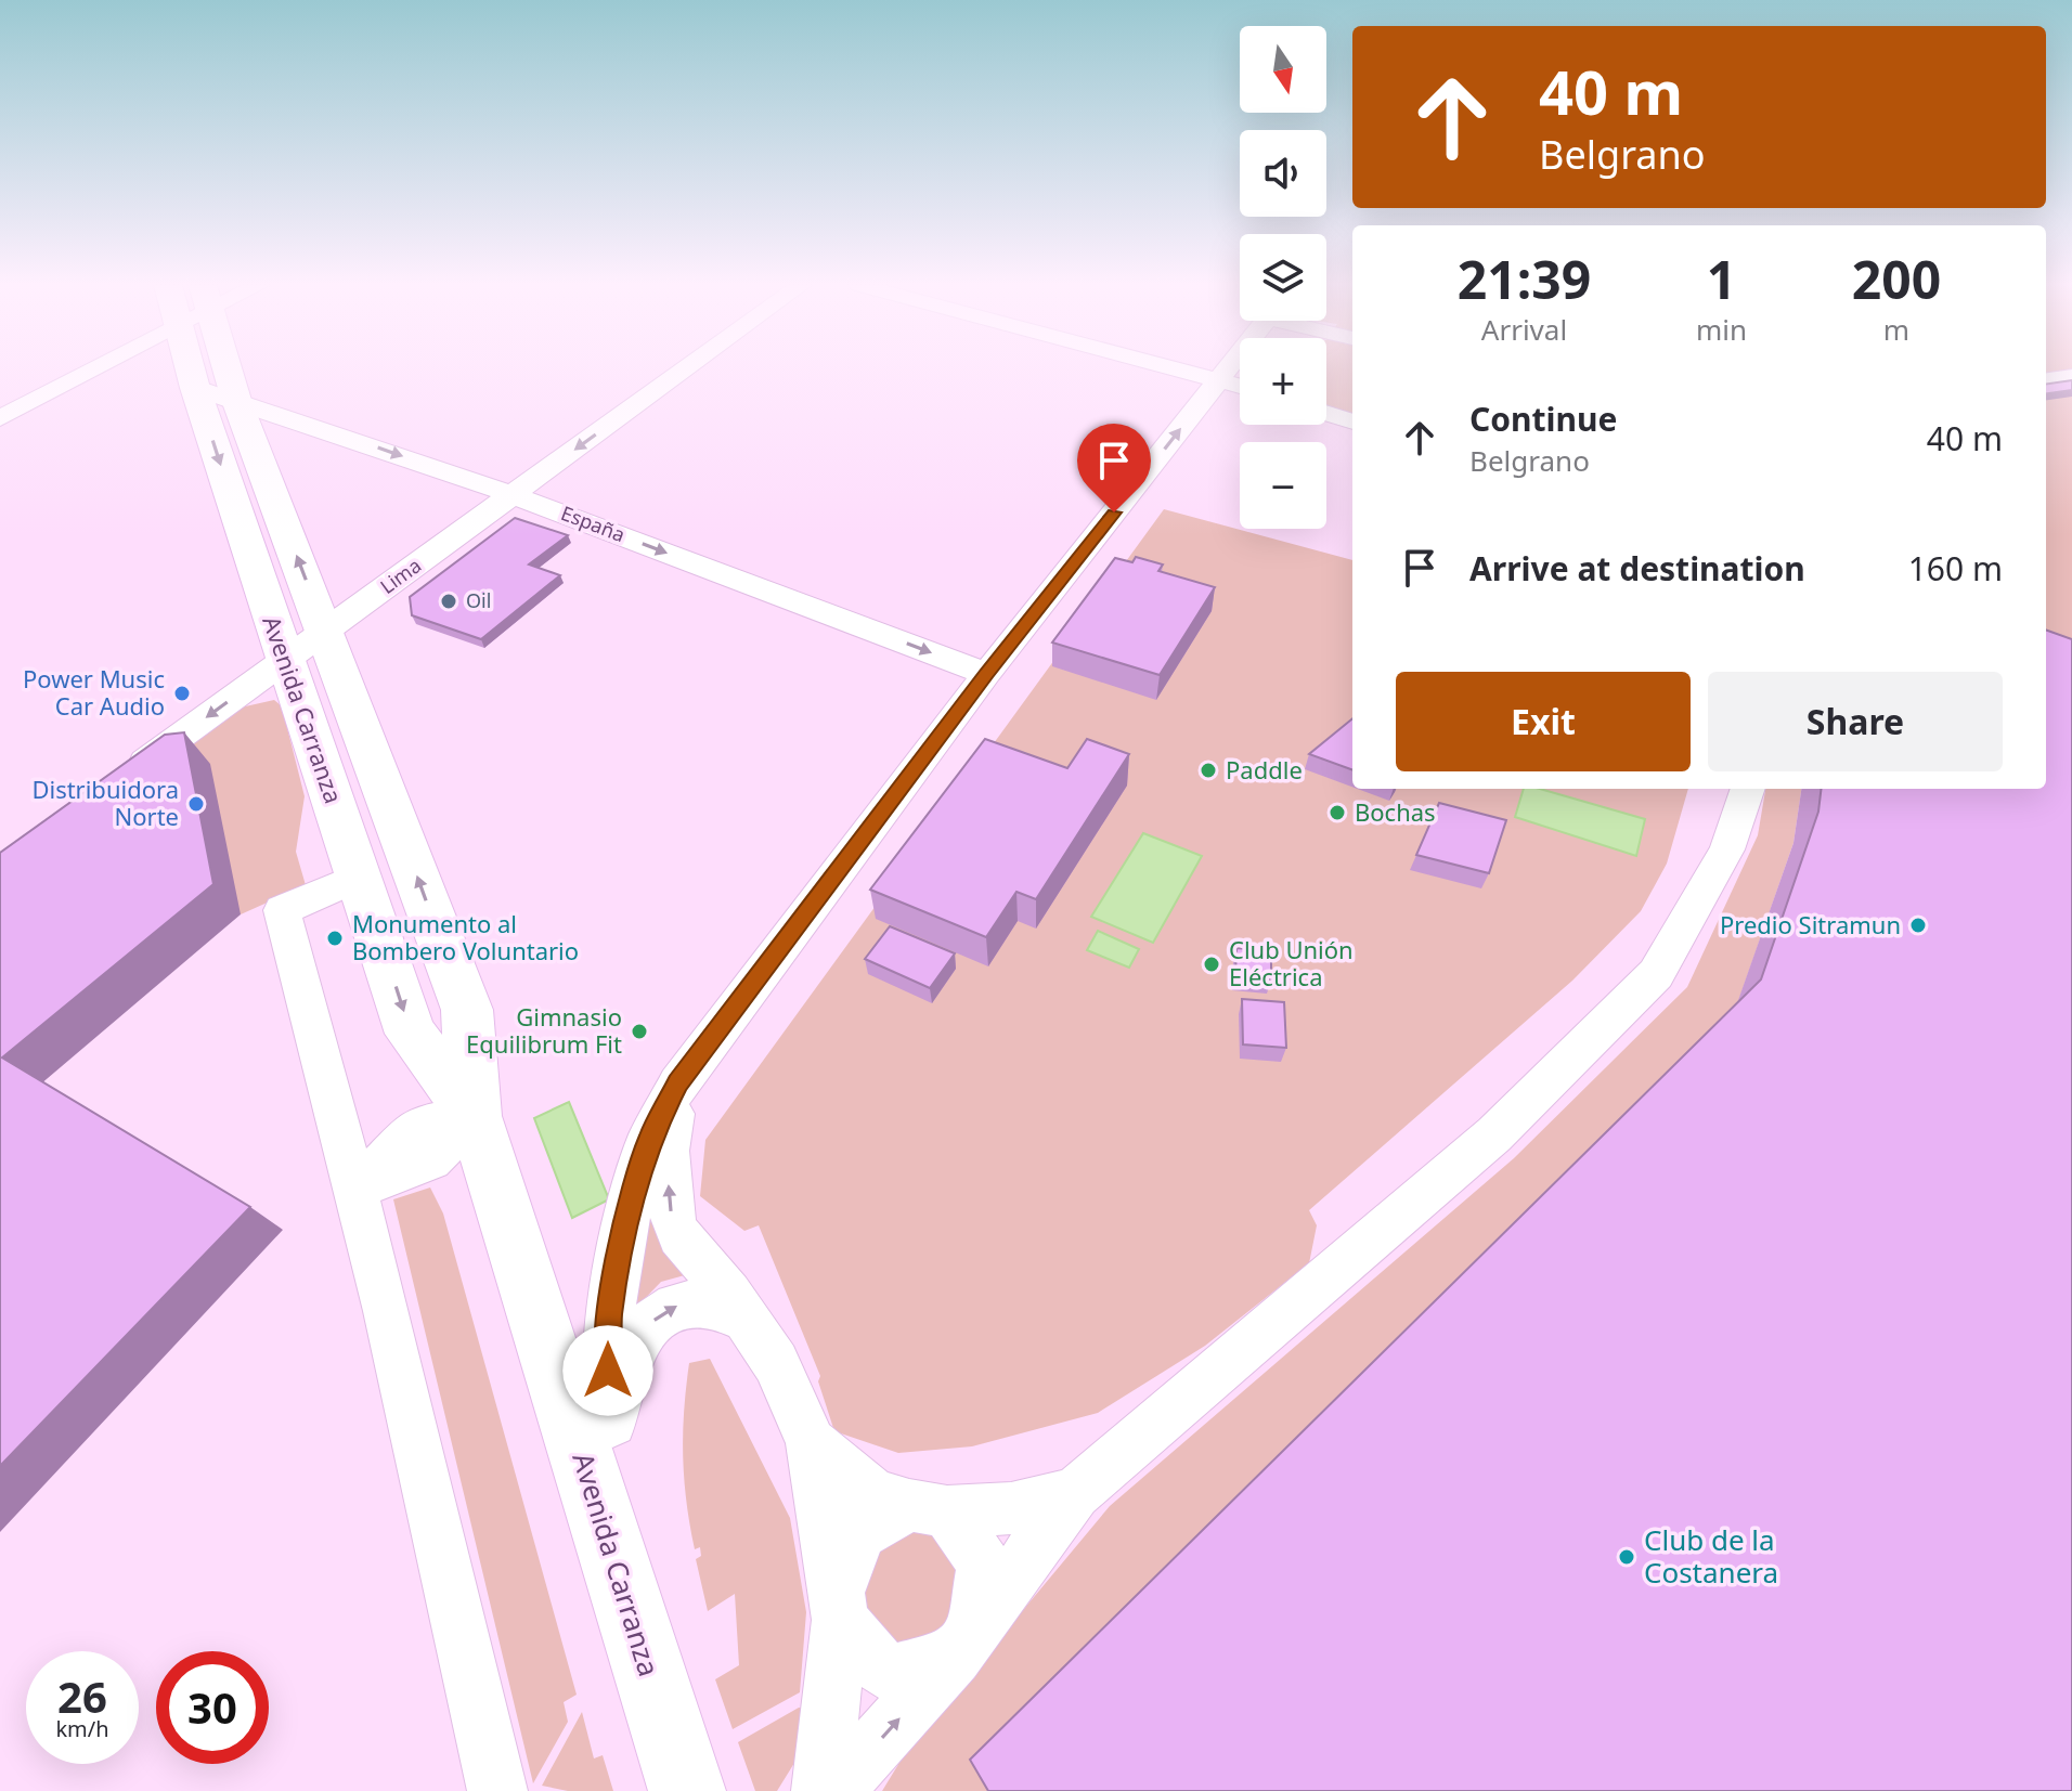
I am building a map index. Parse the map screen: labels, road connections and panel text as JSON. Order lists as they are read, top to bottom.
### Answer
{
  "streets": {
    "main road": ["Avenida Carranza"],
    "street": ["España", "Lima"]
  },
  "crossings": [
    ["España", "Lima"],
    ["España", "Avenida Carranza"],
    ["Lima", "Avenida Carranza"]
  ],
  "one_way": ["España", "Lima"],
  "places": [
    "Oil",
    "Power Music Car Audio",
    "Paddle",
    "Distribuidora Norte",
    "Bochas",
    "Predio Sitramun",
    "Monumento al Bombero Voluntario",
    "Club Unión Eléctrica",
    "Gimnasio Equilibrum Fit",
    "Club de la Costanera"
  ],
  "north": "bottom",
  "page": {
    "map_buttons": ["+", "−"],
    "turn": ["40 m", "Belgrano"],
    "eta": [
      "21:39",
      "Arrival",
      "1",
      "min",
      "200",
      "m"
    ],
    "list": [
      {
        "name": "Continue",
        "note": "Belgrano",
        "value": "40 m"
      },
      {
        "name": "Arrive at destination",
        "value": "160 m"
      }
    ],
    "buttons": ["Exit", "Share"],
    "speed": "26 km/h",
    "limit": "30"
  }
}
